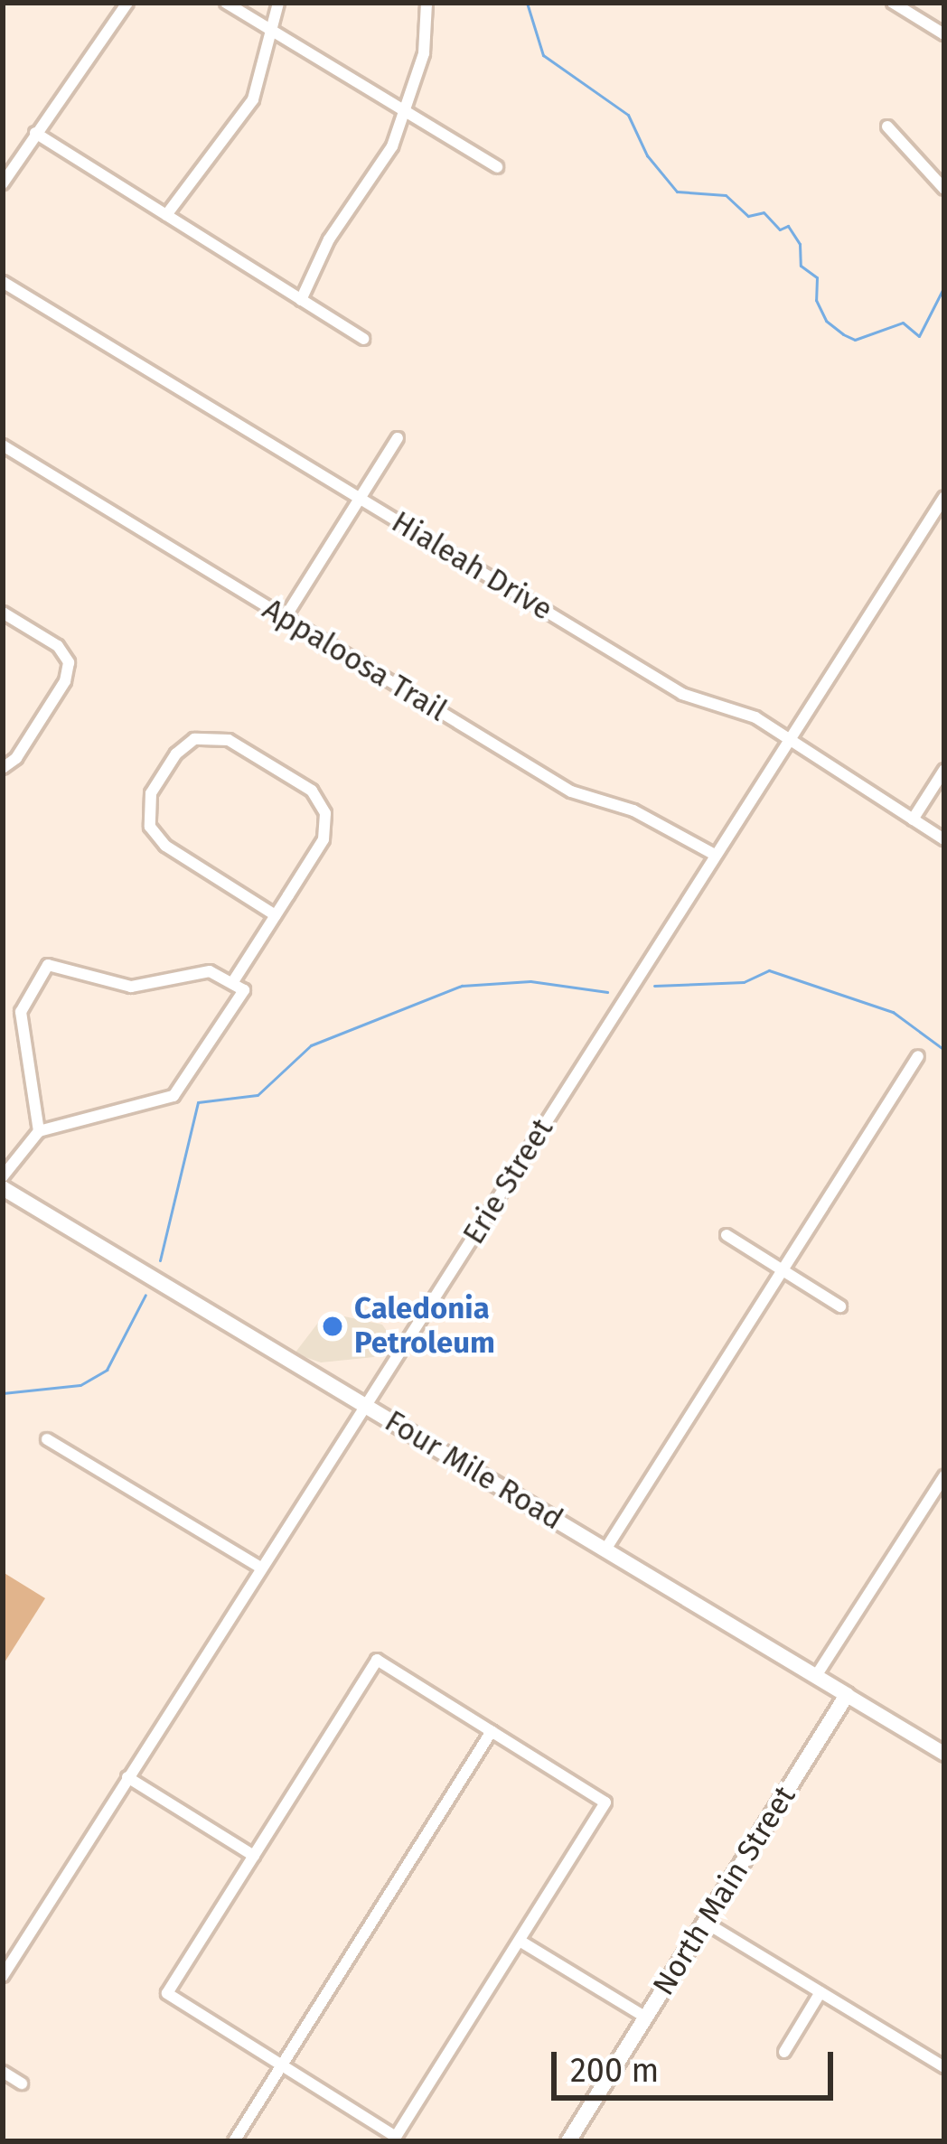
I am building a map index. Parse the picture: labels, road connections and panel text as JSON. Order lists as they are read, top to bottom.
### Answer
{
  "streets": {
    "main road": ["Four Mile Road", "North Main Street"],
    "street": ["Hialeah Drive", "Appaloosa Trail", "Erie Street"]
  },
  "crossings": [
    ["Hialeah Drive", "Erie Street"],
    ["Appaloosa Trail", "Erie Street"],
    ["Erie Street", "Four Mile Road"],
    ["Four Mile Road", "North Main Street"]
  ],
  "places": ["Caledonia Petroleum"],
  "scale_bar": "200 m"
}
